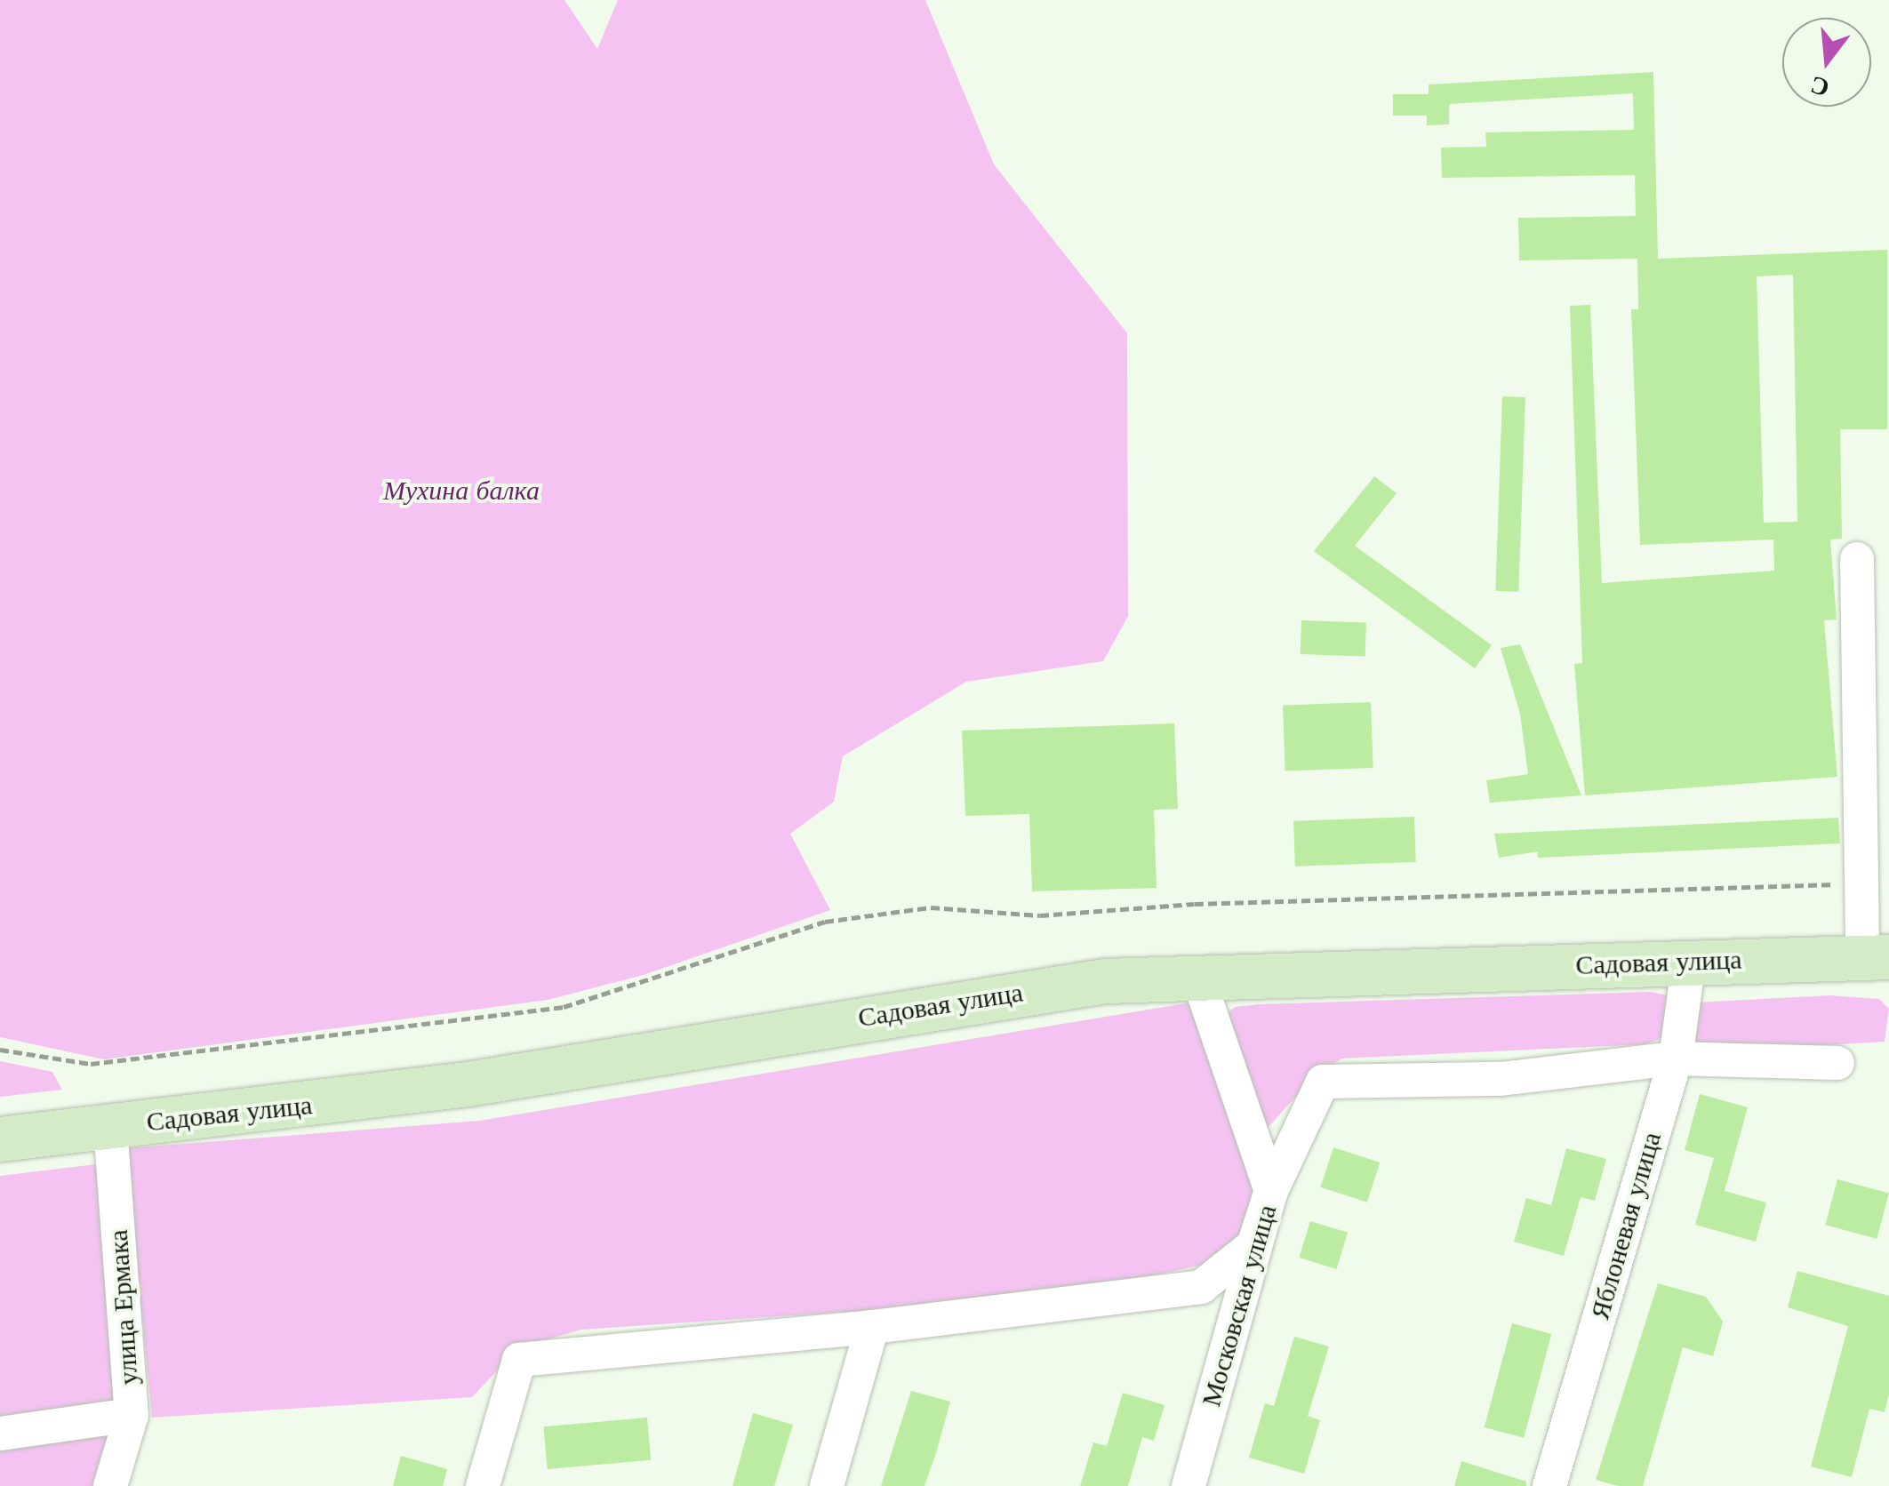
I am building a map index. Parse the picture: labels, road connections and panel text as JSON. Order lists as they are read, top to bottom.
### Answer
{
  "streets": {
    "main road": ["Садовая улица"],
    "street": ["Яблоневая улица", "Московская улица", "улица Ермака"]
  },
  "crossings": [
    ["Садовая улица", "Яблоневая улица"],
    ["Садовая улица", "Московская улица"],
    ["Садовая улица", "улица Ермака"]
  ],
  "parks": ["Мухина балка"],
  "north": "bottom"
}
